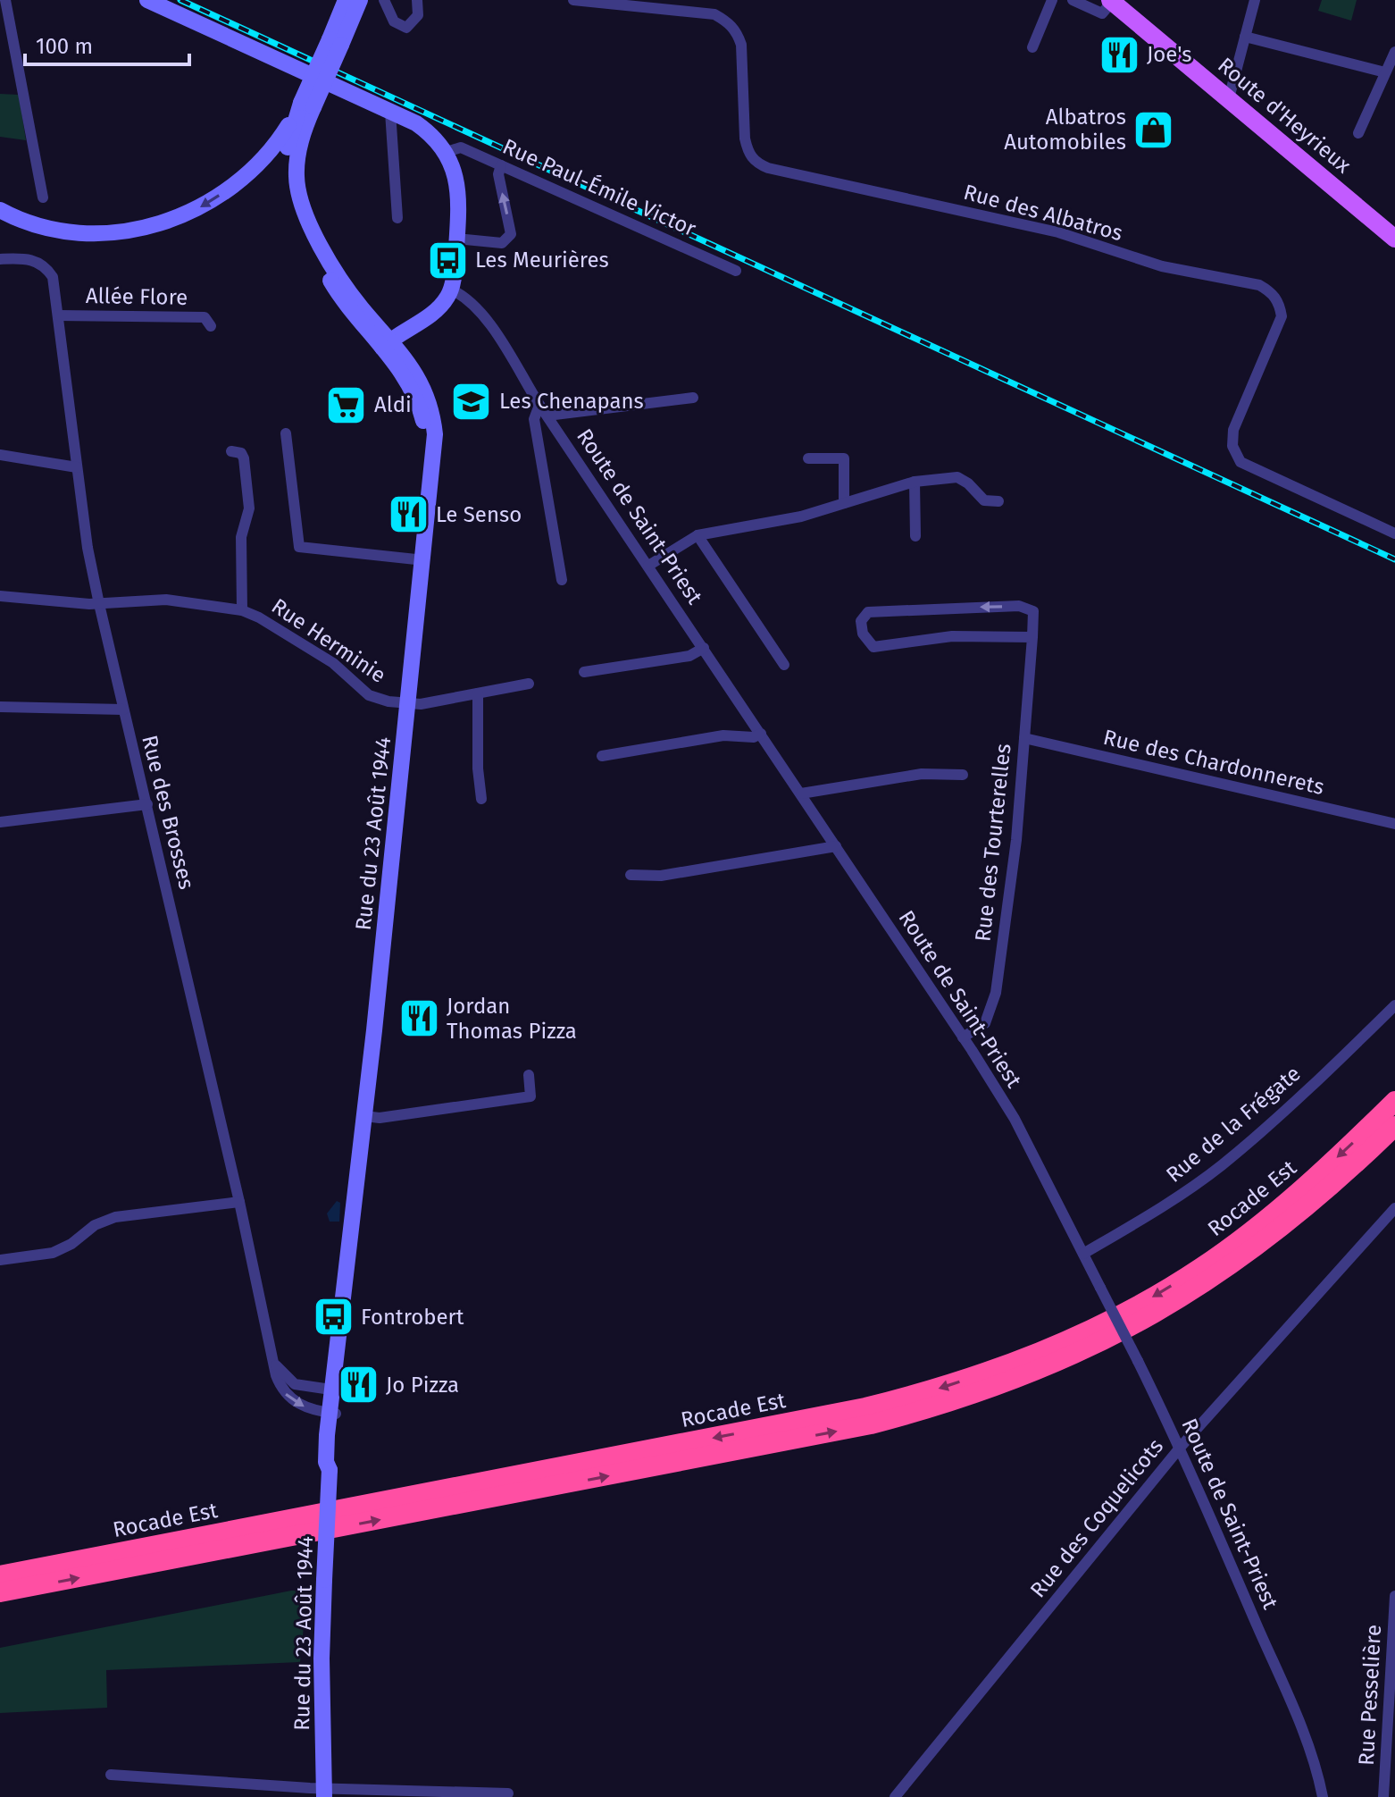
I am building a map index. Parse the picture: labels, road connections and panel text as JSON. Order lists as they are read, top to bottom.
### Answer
{
  "streets": {
    "highway": ["Rocade Est"],
    "main road": ["Route d'Heyrieux", "Rue du 23 Août 1944"],
    "street": [
      "Rue Paul-Émile Victor",
      "Rue des Albatros",
      "Allée Flore",
      "Route de Saint-Priest",
      "Rue Herminie",
      "Rue des Chardonnerets",
      "Rue des Brosses",
      "Rue des Tourterelles",
      "Rue de la Frégate",
      "Rue des Coquelicots",
      "Rue Pesselière"
    ]
  },
  "crossings": [
    ["Allée Flore", "Rue des Brosses"],
    ["Route de Saint-Priest", "Rue des Tourterelles"],
    ["Route de Saint-Priest", "Rue de la Frégate"],
    ["Route de Saint-Priest", "Rue des Coquelicots"],
    ["Rue Herminie", "Rue des Brosses"],
    ["Rue Herminie", "Rue du 23 Août 1944"],
    ["Rue des Chardonnerets", "Rue des Tourterelles"],
    ["Rue des Brosses", "Rue du 23 Août 1944"]
  ],
  "places": {
    "restaurant": [
      "Joe's",
      "Le Senso",
      "Jordan Thomas Pizza",
      "Jo Pizza"
    ],
    "shop": ["Albatros Automobiles"],
    "bus stop": ["Les Meurières", "Fontrobert"],
    "school or university": ["Les Chenapans"],
    "supermarket": ["Aldi"]
  },
  "scale_bar": "100 m"
}
